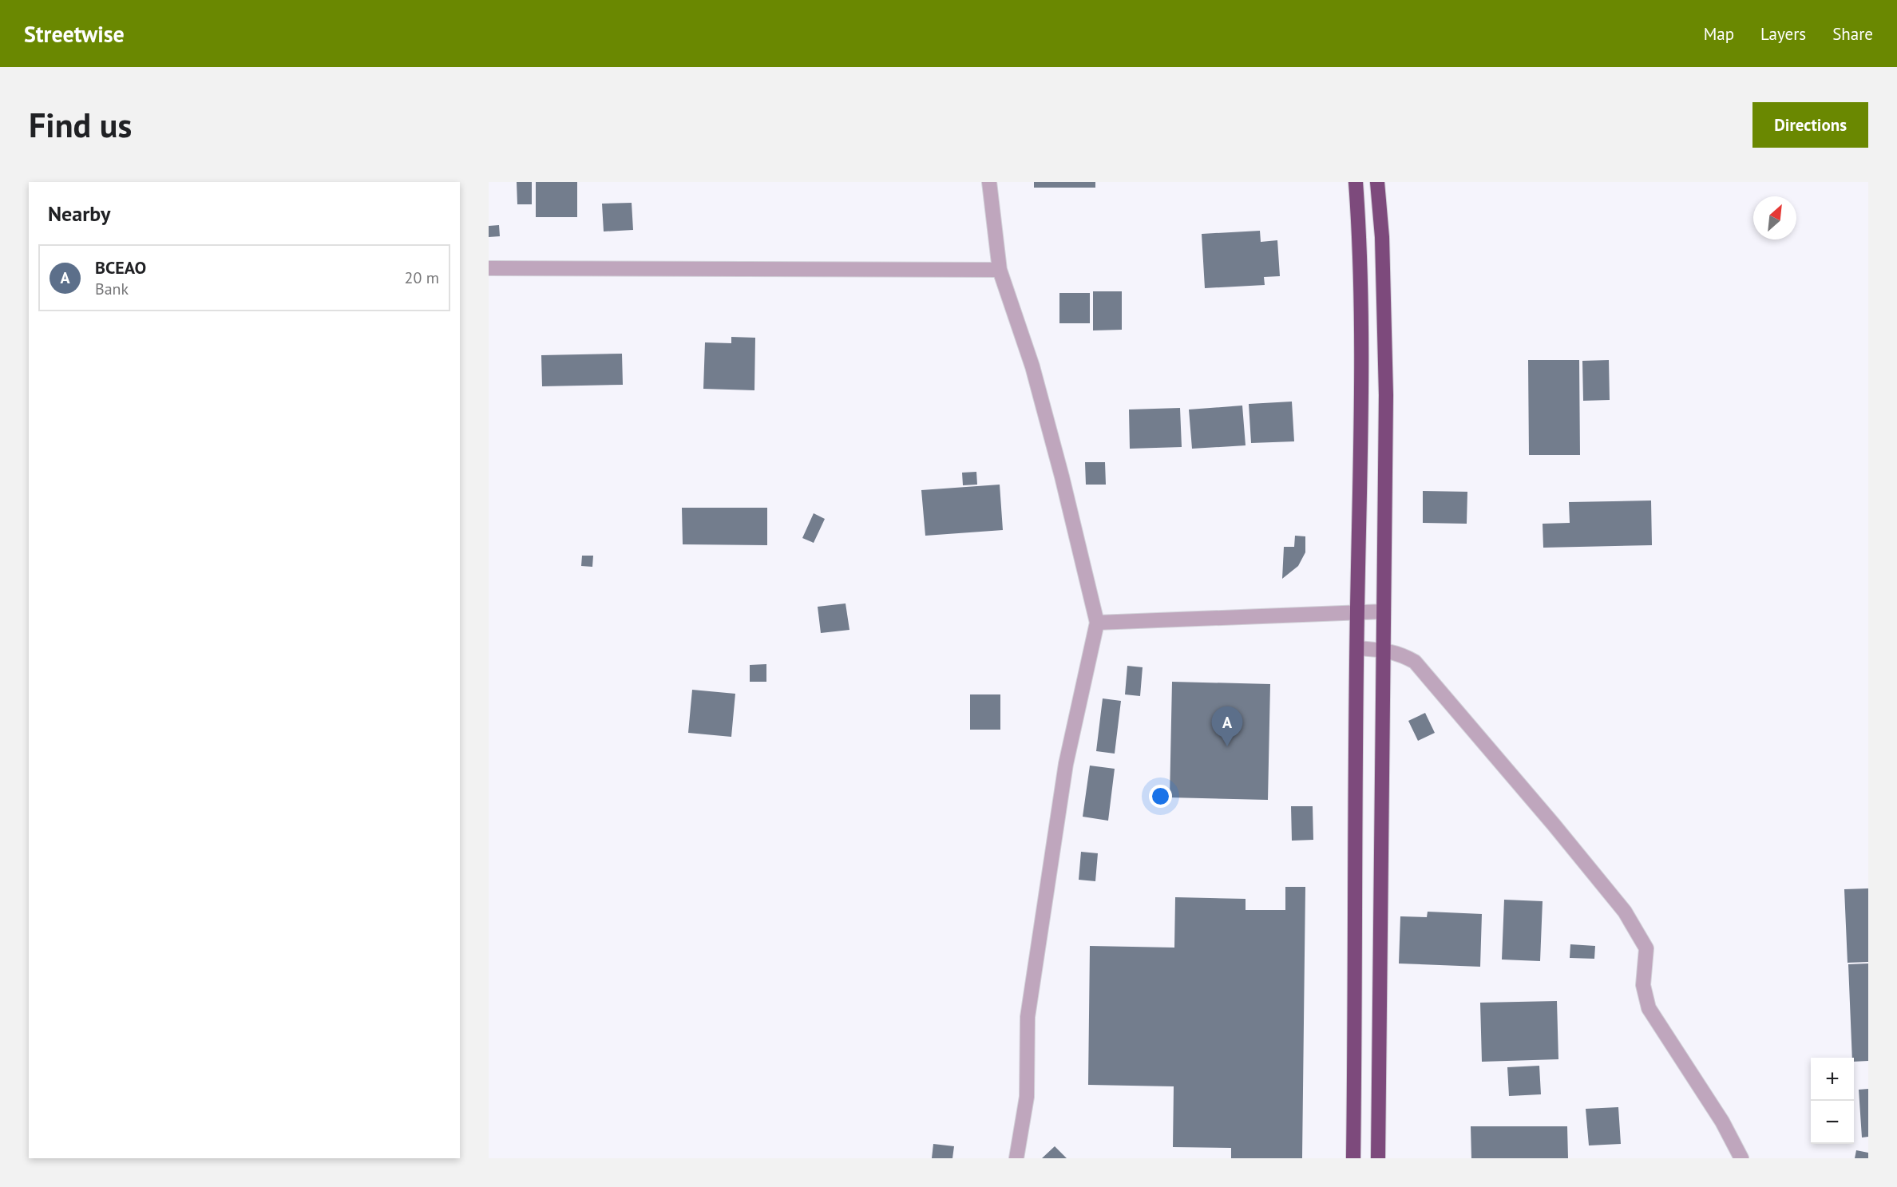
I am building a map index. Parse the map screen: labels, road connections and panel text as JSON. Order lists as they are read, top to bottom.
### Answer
{
  "north": "top right",
  "page": {
    "header": "Streetwise",
    "nav": ["Map", "Layers", "Share"],
    "buttons": "Directions",
    "title": "Find us",
    "heading": "Nearby",
    "list": [
      {
        "mark": "A",
        "name": "BCEAO",
        "note": "Bank",
        "value": "20 m"
      }
    ],
    "pins": "A",
    "map_buttons": ["+", "−"]
  }
}
